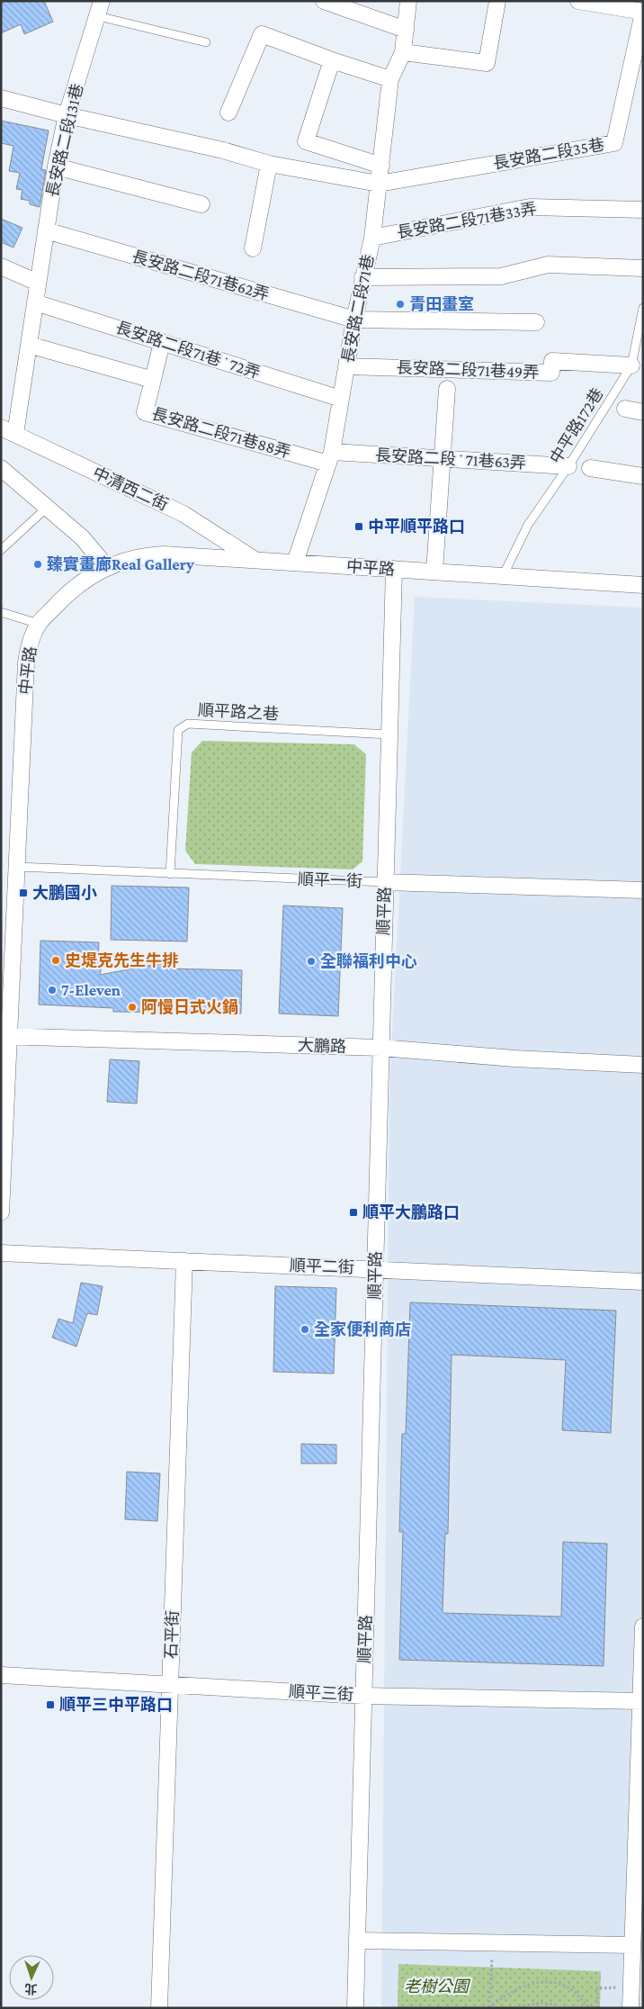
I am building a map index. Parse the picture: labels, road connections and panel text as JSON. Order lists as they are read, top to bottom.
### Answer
{
  "streets": {
    "street": [
      "長安路二段131巷",
      "長安路二段35巷",
      "長安路二段71巷33弄",
      "長安路二段71巷62弄",
      "長安路二段71巷",
      "長安路二段71巷˙72弄",
      "長安路二段71巷49弄",
      "長安路二段71巷88弄",
      "長安路二段˙71巷63弄",
      "中清西二街",
      "中平路",
      "順平一街",
      "順平路",
      "大鵬路",
      "順平二街",
      "石平街",
      "順平三街"
    ],
    "lane": ["中平路172巷", "順平路之巷"]
  },
  "crossings": [
    ["長安路二段131巷", "長安路二段71巷62弄"],
    ["長安路二段131巷", "長安路二段71巷˙72弄"],
    ["長安路二段131巷", "中清西二街"],
    ["長安路二段35巷", "長安路二段71巷"],
    ["長安路二段71巷33弄", "長安路二段71巷"],
    ["長安路二段71巷62弄", "長安路二段71巷"],
    ["長安路二段71巷", "長安路二段71巷˙72弄"],
    ["長安路二段71巷", "長安路二段71巷49弄"],
    ["長安路二段71巷", "長安路二段71巷88弄"],
    ["長安路二段71巷", "長安路二段˙71巷63弄"],
    ["長安路二段71巷", "中平路"],
    ["長安路二段71巷˙72弄", "長安路二段71巷88弄"],
    ["長安路二段71巷49弄", "中平路172巷"],
    ["中平路172巷", "長安路二段˙71巷63弄"],
    ["中平路172巷", "中平路"],
    ["長安路二段71巷88弄", "長安路二段˙71巷63弄"],
    ["中清西二街", "中平路"],
    ["中平路", "順平一街"],
    ["中平路", "順平路"],
    ["中平路", "大鵬路"],
    ["順平路之巷", "順平一街"],
    ["順平路之巷", "順平路"],
    ["順平一街", "順平路"],
    ["順平路", "大鵬路"],
    ["順平路", "順平二街"],
    ["順平路", "順平三街"],
    ["順平二街", "石平街"],
    ["石平街", "順平三街"]
  ],
  "parks": ["老樹公園"],
  "places": {
    "other": [
      "青田畫室",
      "臻實畫廊Real Gallery",
      "史堤克先生牛排",
      "全聯福利中心",
      "7-Eleven",
      "阿慢日式火鍋",
      "全家便利商店"
    ],
    "transit": [
      "中平順平路口",
      "大鵬國小",
      "順平大鵬路口",
      "順平三中平路口"
    ]
  },
  "north": "bottom"
}
